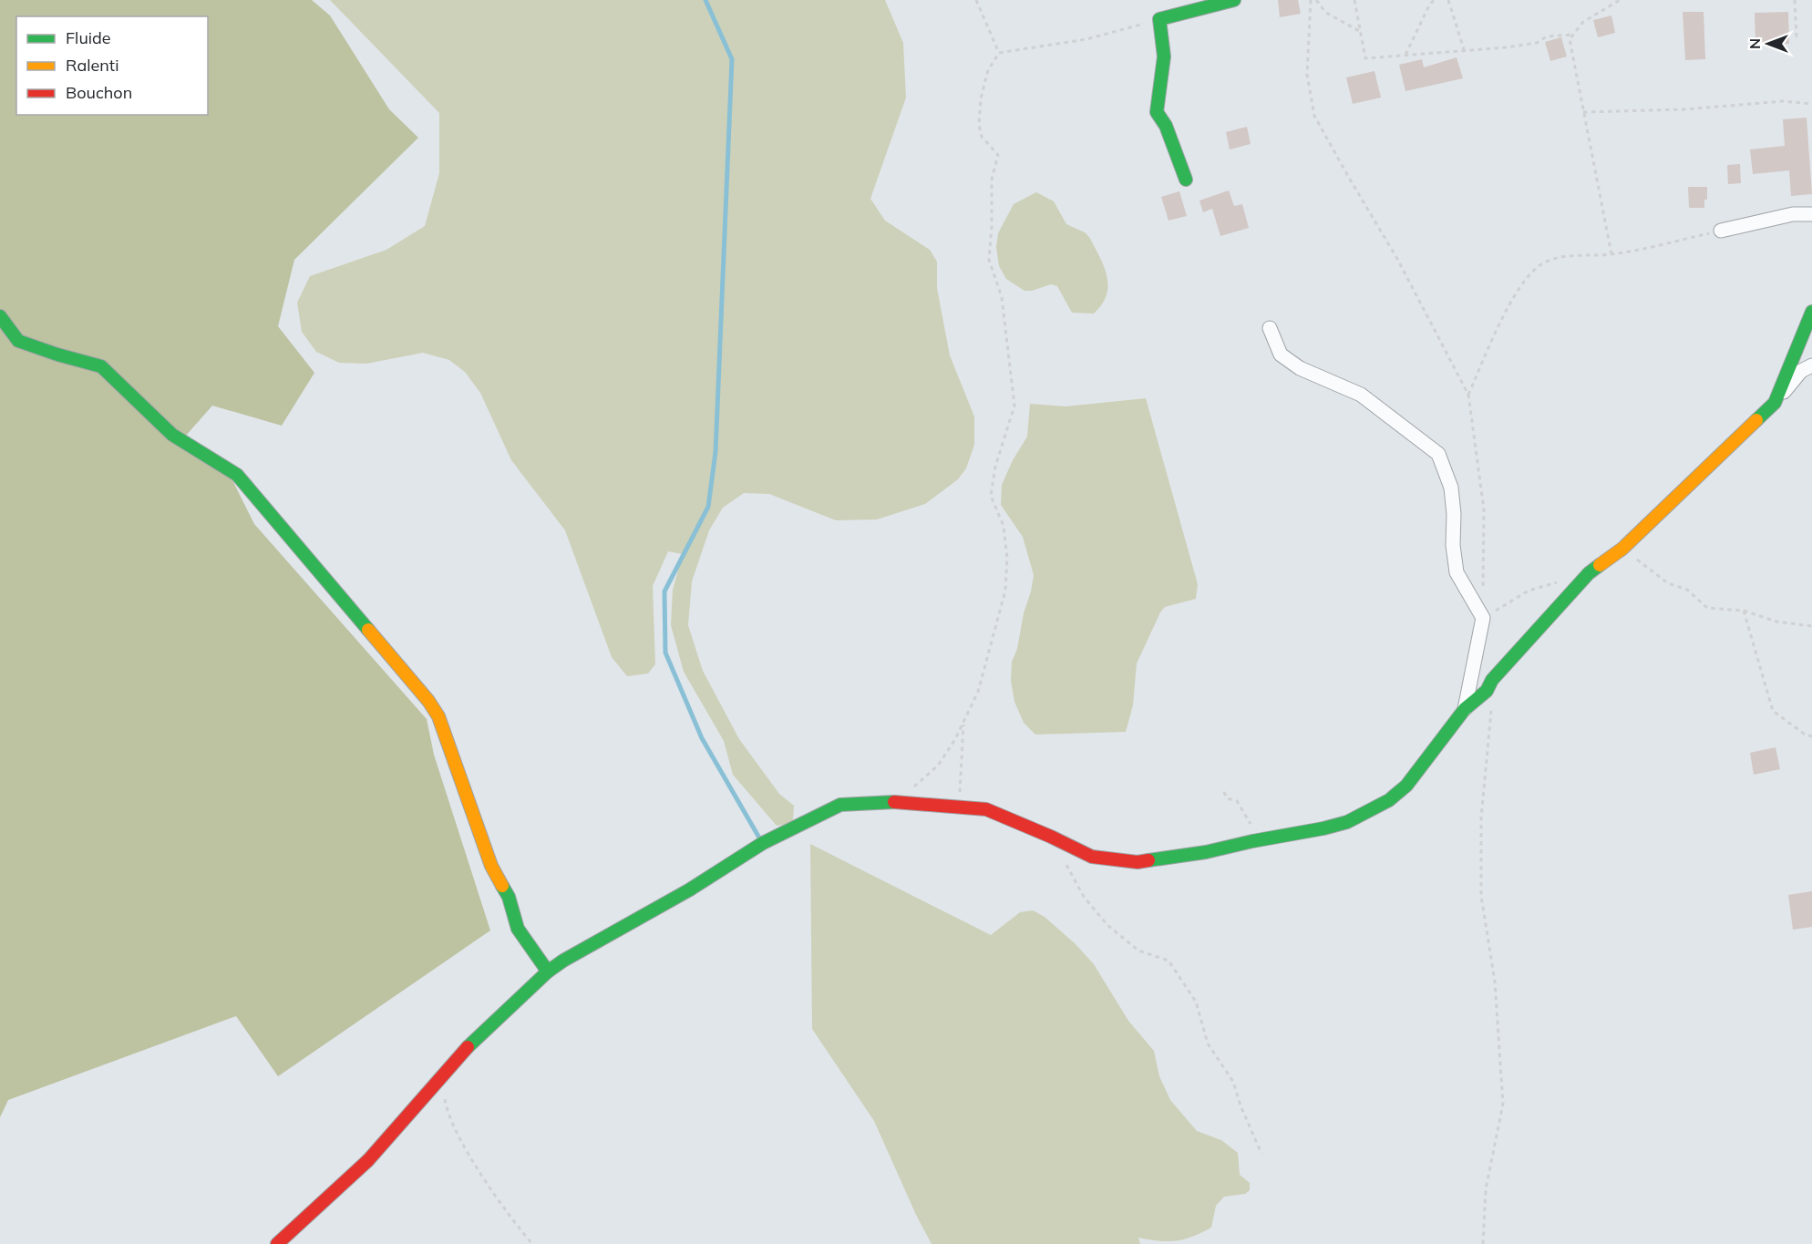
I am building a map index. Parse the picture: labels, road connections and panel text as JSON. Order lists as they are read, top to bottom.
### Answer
{
  "legend": ["Fluide", "Ralenti", "Bouchon"],
  "north": "left"
}
